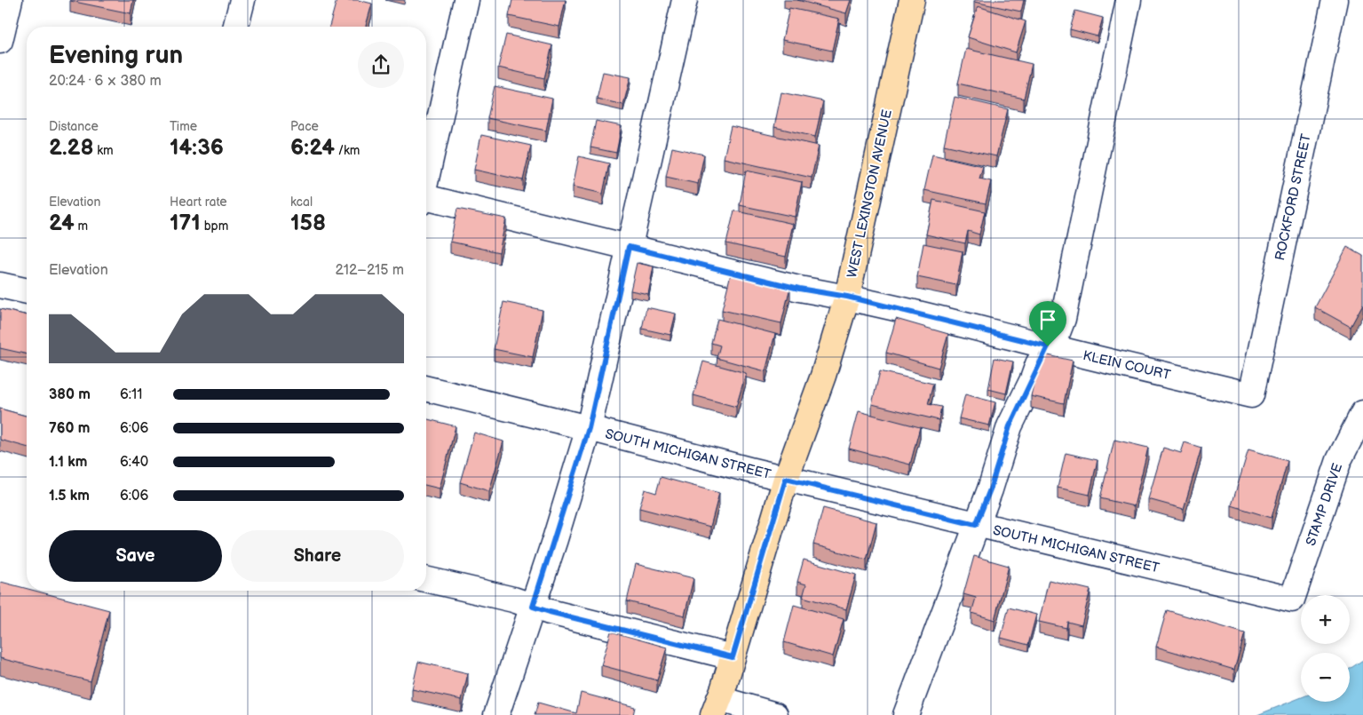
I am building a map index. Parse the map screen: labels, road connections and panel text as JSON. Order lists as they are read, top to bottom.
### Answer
{
  "streets": {
    "main road": ["WEST LEXINGTON AVENUE"],
    "street": [
      "ROCKFORD STREET",
      "KLEIN COURT",
      "SOUTH MICHIGAN STREET",
      "STAMP DRIVE"
    ]
  },
  "crossings": [
    ["WEST LEXINGTON AVENUE", "KLEIN COURT"],
    ["WEST LEXINGTON AVENUE", "SOUTH MICHIGAN STREET"],
    ["ROCKFORD STREET", "KLEIN COURT"],
    ["SOUTH MICHIGAN STREET", "STAMP DRIVE"]
  ],
  "page": {
    "heading": ["Evening run", "20:24 · 6 × 380 m"],
    "stats": [
      ["Distance", "2.28 km"],
      ["Time", "14:36"],
      ["Pace", "6:24 /km"],
      ["Elevation", "24 m"],
      ["Heart rate", "171 bpm"],
      ["kcal", "158"]
    ],
    "chart": ["Elevation", "212–215 m"],
    "list": [
      {
        "name": "380 m",
        "note": "6:11"
      },
      {
        "name": "760 m",
        "note": "6:06"
      },
      {
        "name": "1.1 km",
        "note": "6:40"
      },
      {
        "name": "1.5 km",
        "note": "6:06"
      }
    ],
    "buttons": ["Save", "Share"],
    "map_buttons": ["+", "−"]
  }
}
